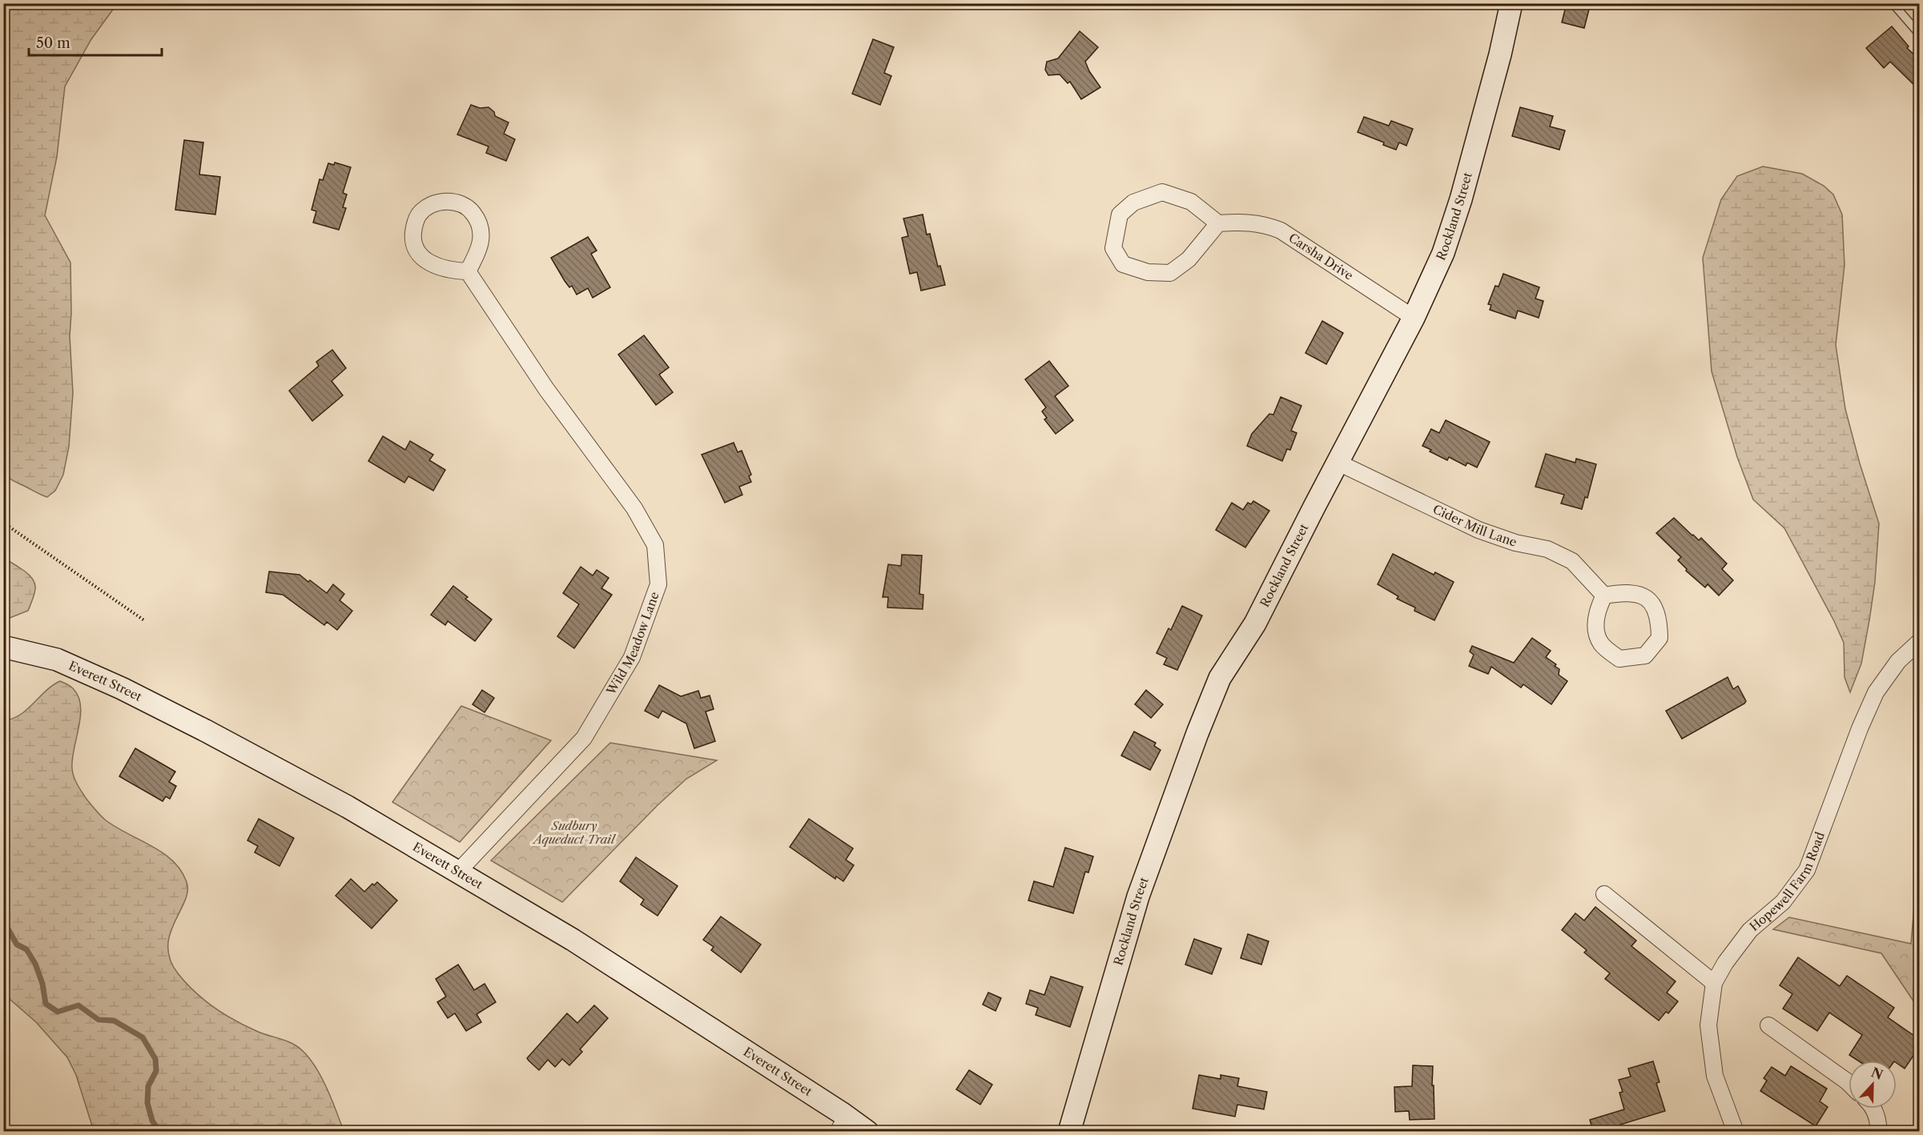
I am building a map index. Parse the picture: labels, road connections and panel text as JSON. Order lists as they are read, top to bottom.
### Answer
{
  "streets": {
    "street": [
      "Rockland Street",
      "Carsha Drive",
      "Cider Mill Lane",
      "Wild Meadow Lane",
      "Everett Street",
      "Hopewell Farm Road"
    ]
  },
  "crossings": [
    ["Rockland Street", "Carsha Drive"],
    ["Rockland Street", "Cider Mill Lane"],
    ["Wild Meadow Lane", "Everett Street"]
  ],
  "parks": ["Sudbury Aqueduct Trail"],
  "scale_bar": "50 m",
  "north": "top"
}
